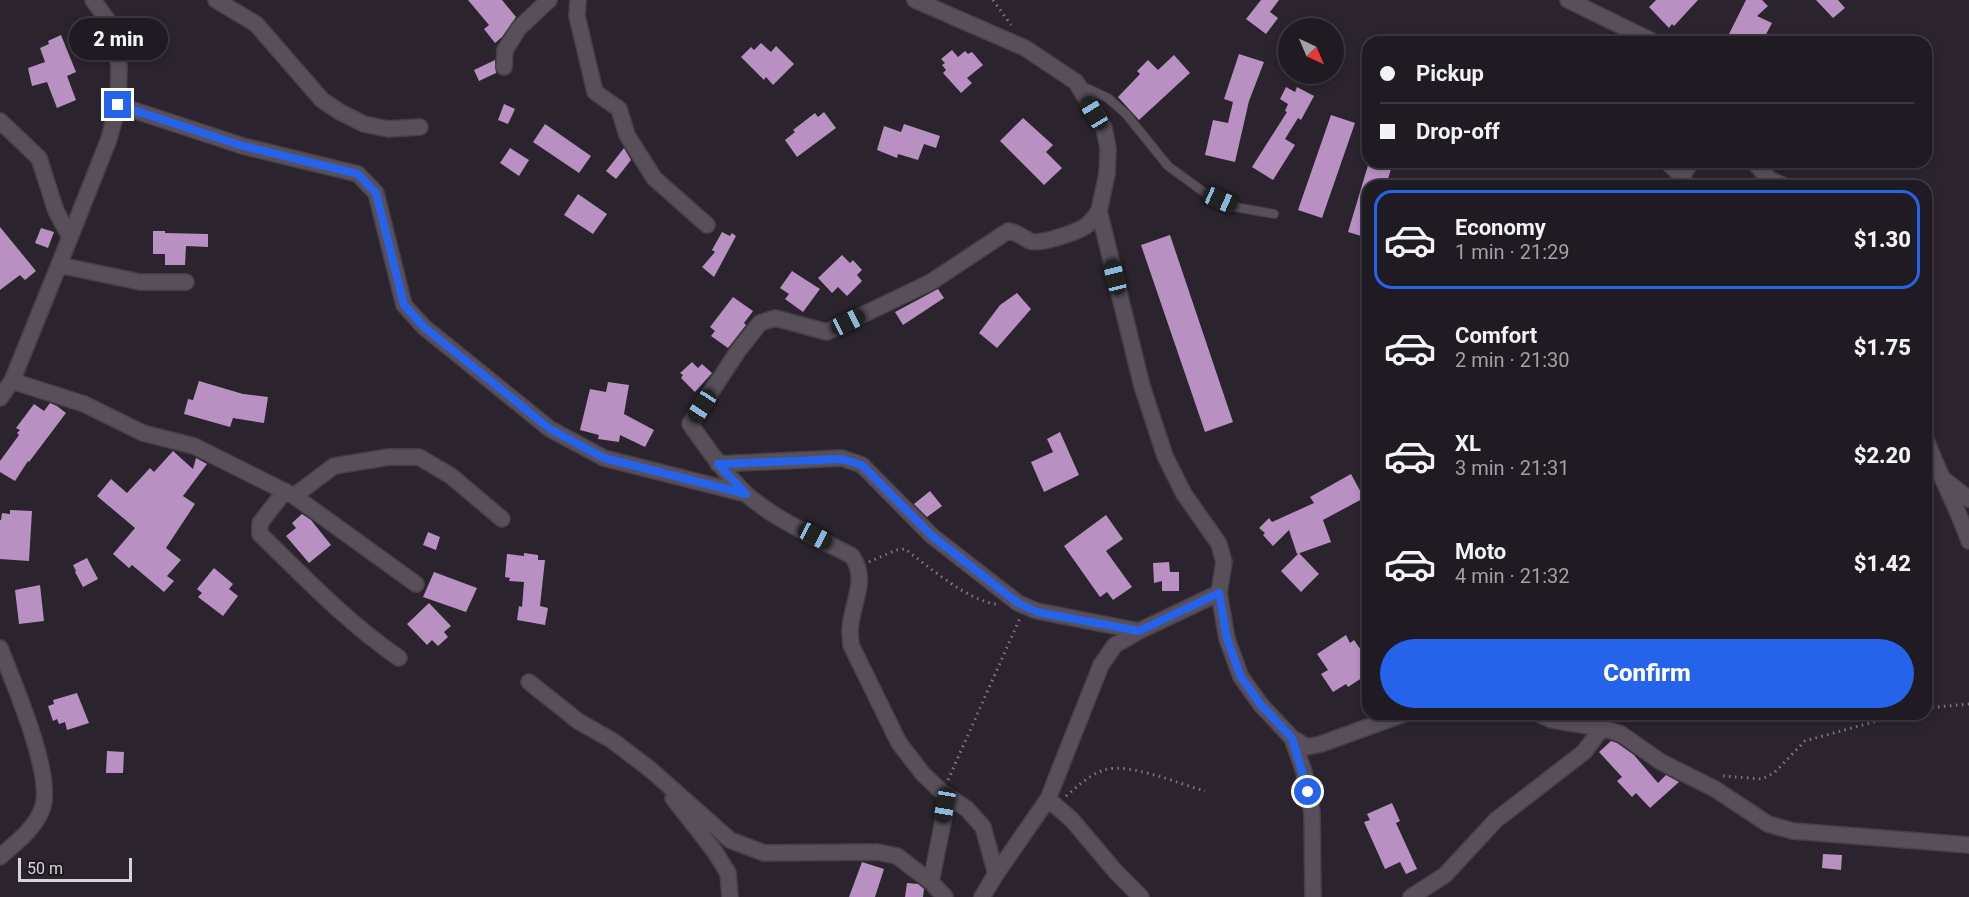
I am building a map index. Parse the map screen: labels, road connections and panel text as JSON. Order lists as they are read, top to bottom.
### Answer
{
  "scale_bar": "50 m",
  "north": "bottom right",
  "page": {
    "bubble": "2 min",
    "banner": ["Pickup", "Drop-off"],
    "list": [
      {
        "name": "Economy",
        "note": "1 min · 21:29",
        "value": "$1.30"
      },
      {
        "name": "Comfort",
        "note": "2 min · 21:30",
        "value": "$1.75"
      },
      {
        "name": "XL",
        "note": "3 min · 21:31",
        "value": "$2.20"
      },
      {
        "name": "Moto",
        "note": "4 min · 21:32",
        "value": "$1.42"
      }
    ],
    "buttons": "Confirm",
    "scale": "50 m"
  }
}
